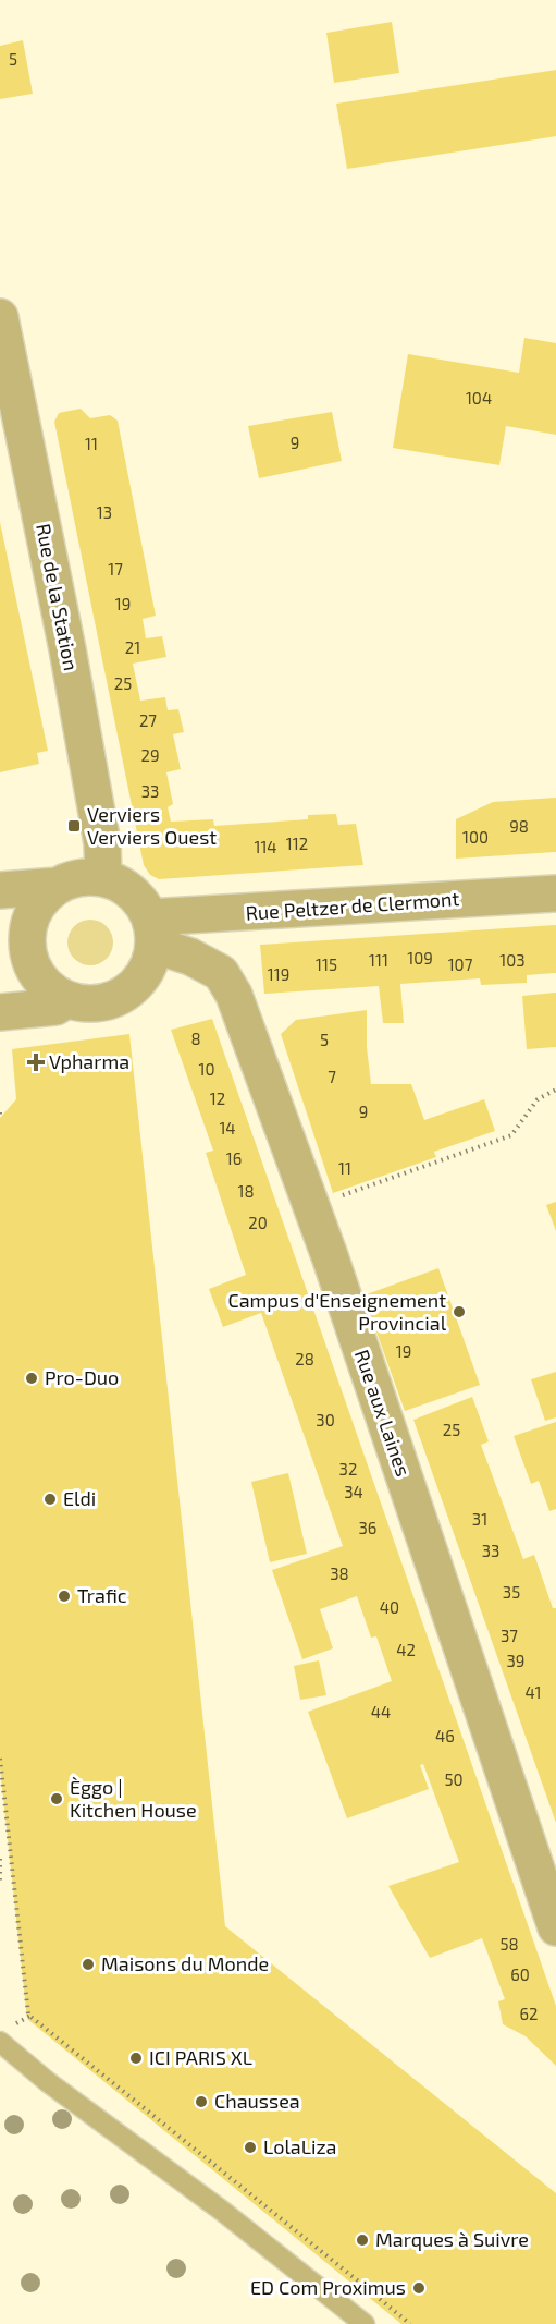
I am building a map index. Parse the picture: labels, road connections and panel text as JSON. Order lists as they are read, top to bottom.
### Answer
{
  "streets": {
    "street": ["Rue de la Station", "Rue Peltzer de Clermont", "Rue aux Laines"]
  },
  "crossings": [
    ["Rue de la Station", "Rue Peltzer de Clermont"],
    ["Rue de la Station", "Rue aux Laines"],
    ["Rue Peltzer de Clermont", "Rue aux Laines"]
  ],
  "places": {
    "transit": ["Verviers Verviers Ouest"],
    "health": ["Vpharma"],
    "other": [
      "Campus d'Enseignement Provincial",
      "Pro-Duo",
      "Eldi",
      "Trafic",
      "Èggo | Kitchen House",
      "Maisons du Monde",
      "ICI PARIS XL",
      "Chaussea",
      "LolaLiza",
      "Marques à Suivre",
      "ED Com Proximus"
    ]
  },
  "house_numbers": [
    "5",
    "104",
    "9",
    "11",
    "13",
    "17",
    "19",
    "21",
    "25",
    "27",
    "29",
    "33",
    "98",
    "100",
    "112",
    "114",
    "109",
    "111",
    "103",
    "115",
    "107",
    "119",
    "8",
    "5",
    "10",
    "7",
    "12",
    "9",
    "14",
    "16",
    "11",
    "18",
    "20",
    "19",
    "28",
    "30",
    "25",
    "32",
    "34",
    "31",
    "36",
    "33",
    "38",
    "35",
    "40",
    "37",
    "42",
    "39",
    "41",
    "44",
    "46",
    "50",
    "58",
    "60",
    "62"
  ]
}
